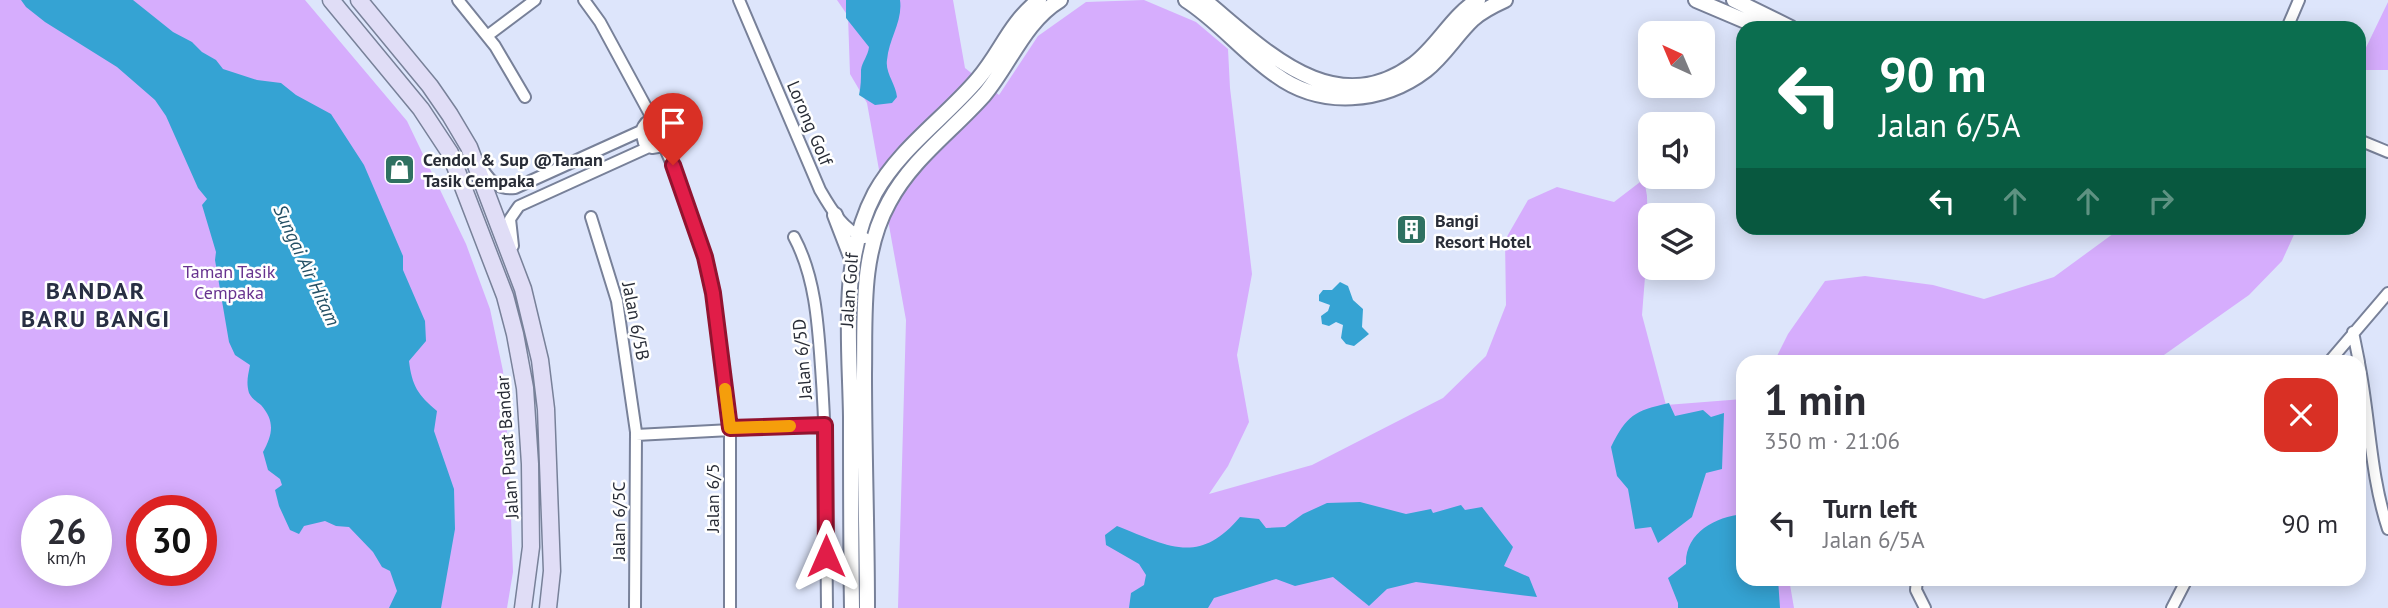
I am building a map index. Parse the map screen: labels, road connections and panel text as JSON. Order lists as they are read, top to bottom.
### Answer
{
  "streets": {
    "main road": ["Jalan Pusat Bandar"],
    "street": [
      "Lorong Golf",
      "Jalan Golf",
      "Jalan 6/5B",
      "Jalan 6/5D",
      "Jalan 6/5",
      "Jalan 6/5C"
    ]
  },
  "crossings": [
    ["Lorong Golf", "Jalan Golf"],
    ["Jalan 6/5B", "Jalan 6/5C"]
  ],
  "districts": ["BANDAR BARU BANGI"],
  "water": ["Sungai Air Hitam"],
  "parks": ["Taman Tasik Cempaka"],
  "places": {
    "shop": ["Cendol & Sup @Taman Tasik Cempaka"],
    "building": ["Bangi Resort Hotel"]
  },
  "north": "top left",
  "page": {
    "turn": ["90 m", "Jalan 6/5A"],
    "heading": ["1 min", "350 m · 21:06"],
    "list": [
      {
        "name": "Turn left",
        "note": "Jalan 6/5A",
        "value": "90 m"
      }
    ],
    "speed": "26 km/h",
    "limit": "30"
  }
}
